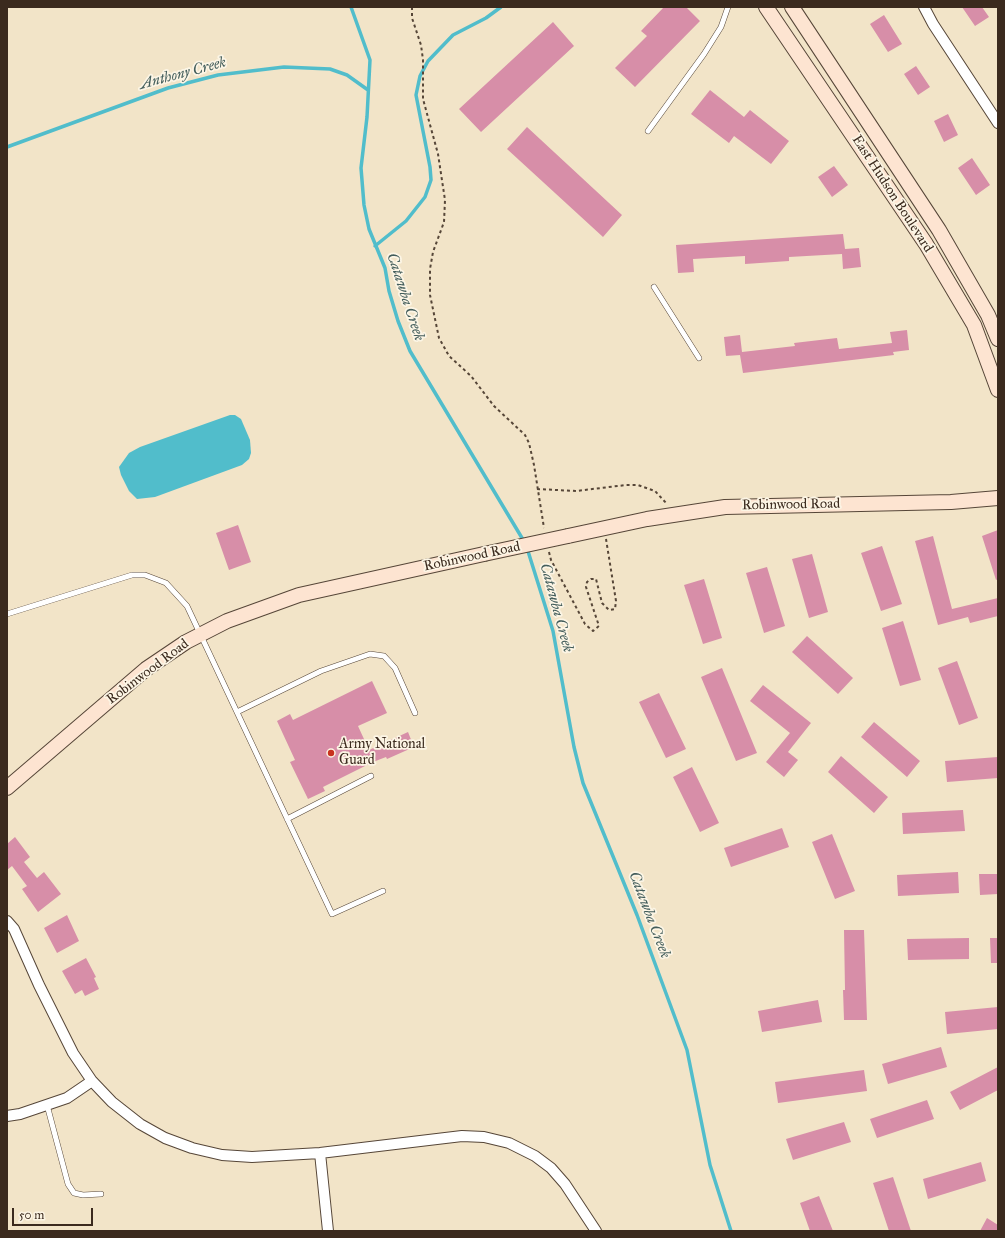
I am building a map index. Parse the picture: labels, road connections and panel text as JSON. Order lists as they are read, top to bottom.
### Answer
{
  "streets": {
    "main road": ["East Hudson Boulevard", "Robinwood Road"]
  },
  "water": ["Anthony Creek", "Catawba Creek"],
  "places": ["Army National Guard"],
  "scale_bar": "50 m"
}
